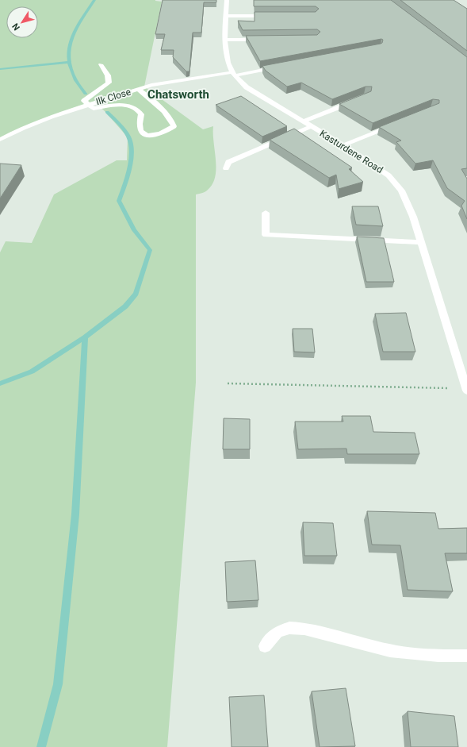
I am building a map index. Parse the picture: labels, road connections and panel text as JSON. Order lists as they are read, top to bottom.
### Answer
{
  "streets": {
    "street": ["Ilk Close", "Kasturdene Road"]
  },
  "crossings": [
    ["Ilk Close", "Kasturdene Road"]
  ],
  "districts": ["Chatsworth"],
  "north": "bottom left"
}
